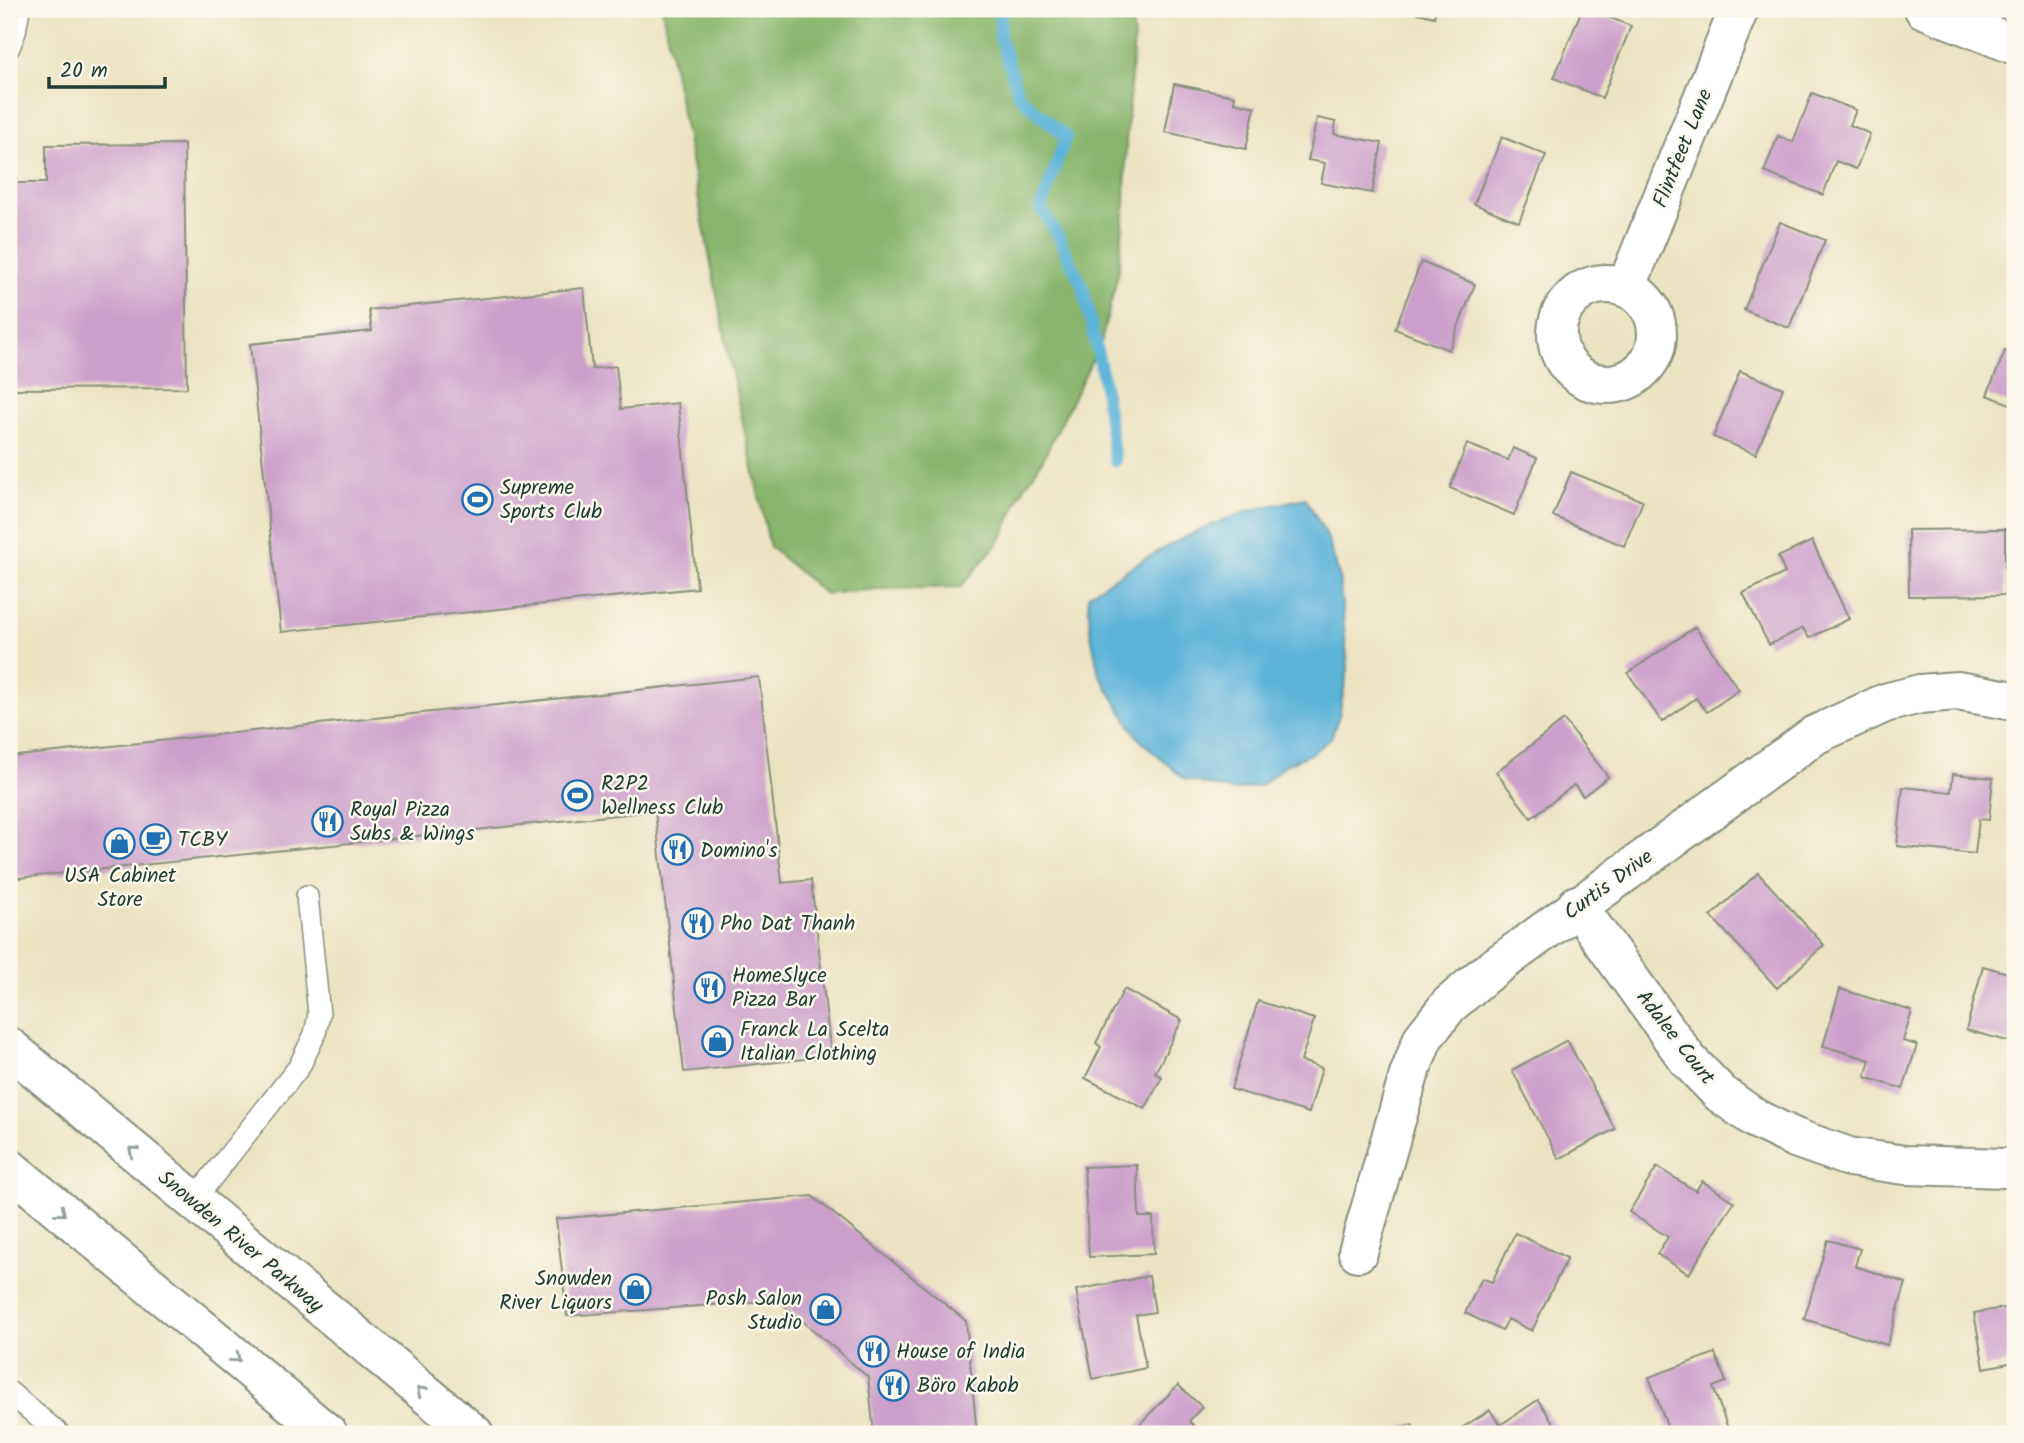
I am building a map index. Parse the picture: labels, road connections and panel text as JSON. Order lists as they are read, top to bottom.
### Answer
{
  "streets": {
    "street": [
      "Flintfeet Lane",
      "Curtis Drive",
      "Adalee Court",
      "Snowden River Parkway"
    ]
  },
  "crossings": [
    ["Curtis Drive", "Adalee Court"]
  ],
  "places": {
    "sports": ["Supreme Sports Club", "R2P2 Wellness Club"],
    "restaurant": [
      "Royal Pizza Subs & Wings",
      "Domino's",
      "Pho Dat Thanh",
      "HomeSlyce Pizza Bar",
      "House of India",
      "Böro Kabob"
    ],
    "cafe": ["TCBY"],
    "shop": [
      "USA Cabinet Store",
      "Franck La Scelta Italian Clothing",
      "Snowden River Liquors",
      "Posh Salon Studio"
    ]
  },
  "scale_bar": "20 m"
}
